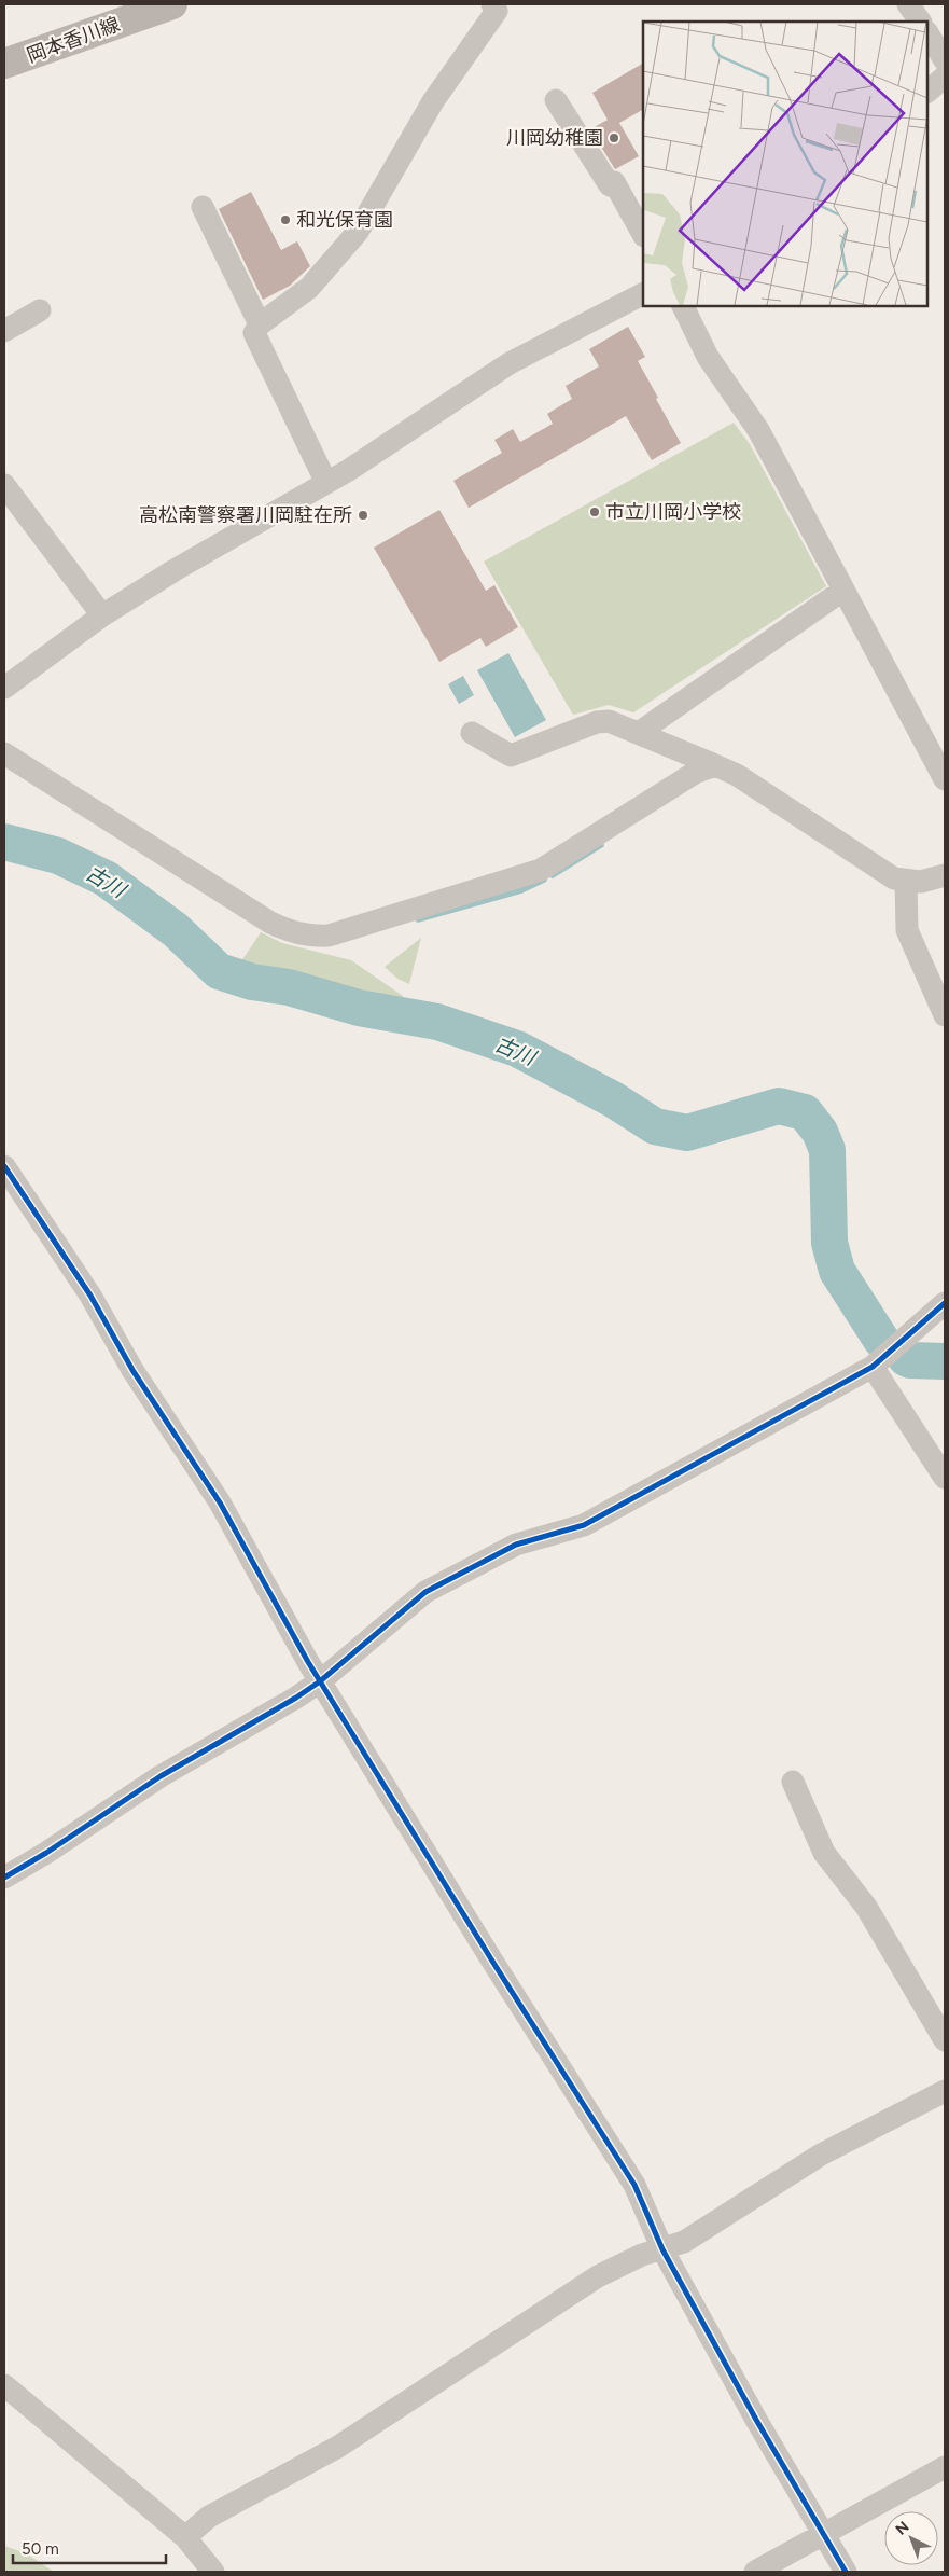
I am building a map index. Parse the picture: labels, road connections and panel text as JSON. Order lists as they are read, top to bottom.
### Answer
{
  "streets": {
    "main road": ["岡本香川線"]
  },
  "water": ["古川"],
  "places": [
    "川岡幼稚園",
    "和光保育園",
    "市立川岡小学校",
    "高松南警察署川岡駐在所"
  ],
  "scale_bar": "50 m",
  "north": "top left"
}
